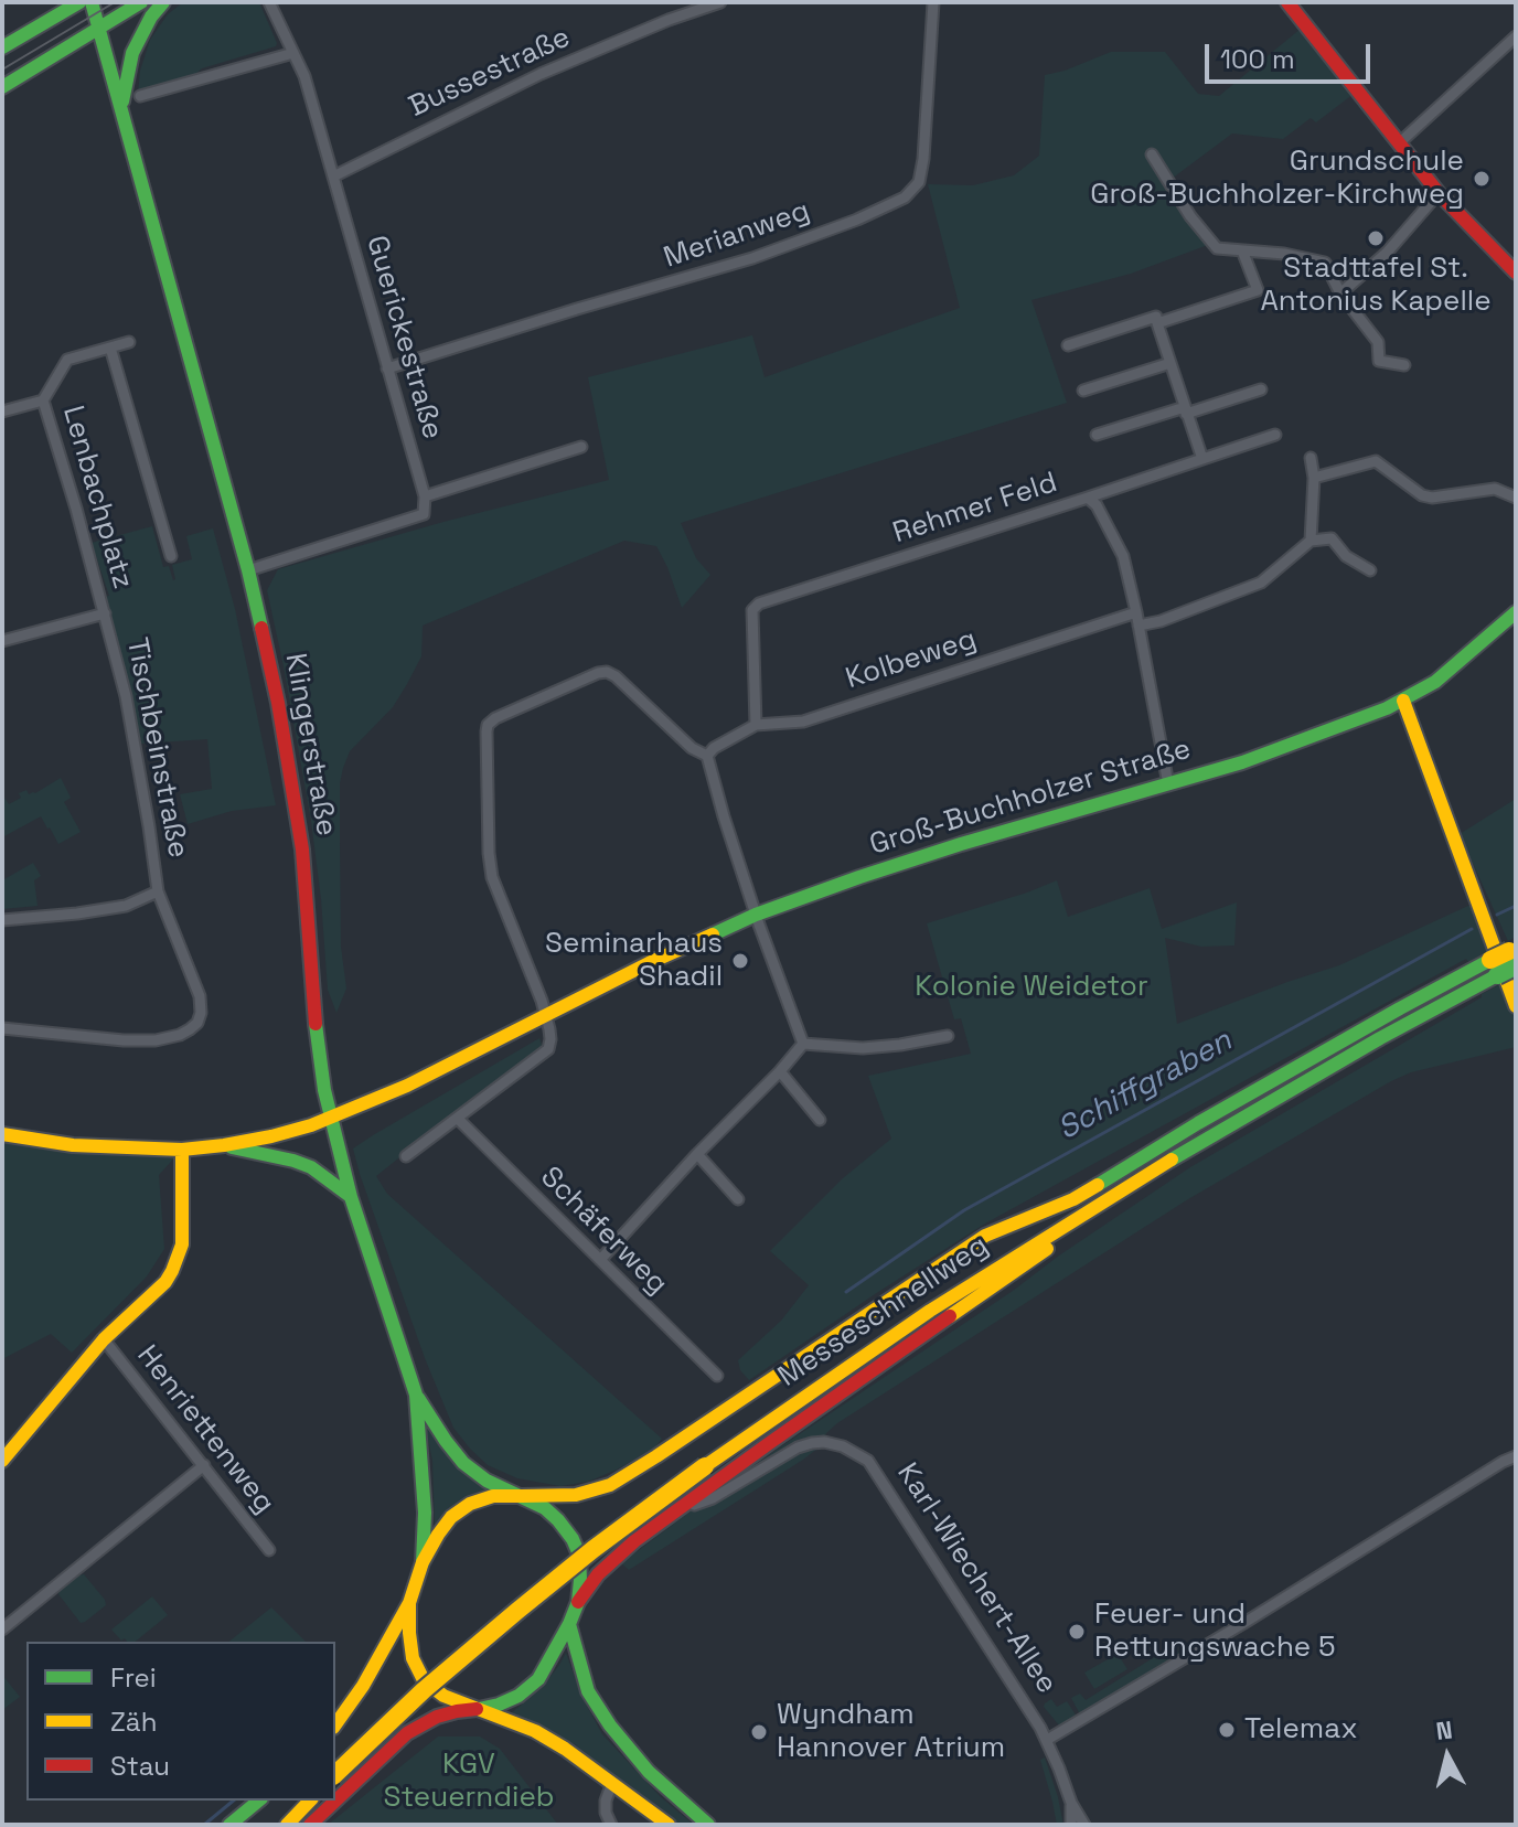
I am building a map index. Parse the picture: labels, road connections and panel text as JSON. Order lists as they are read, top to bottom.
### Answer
{
  "streets": {
    "main road": ["Klingerstraße", "Groß-Buchholzer Straße", "Messeschnellweg"],
    "street": [
      "Bussestraße",
      "Merianweg",
      "Guerickestraße",
      "Lenbachplatz",
      "Rehmer Feld",
      "Kolbeweg",
      "Tischbeinstraße",
      "Schäferweg",
      "Henriettenweg",
      "Karl-Wiechert-Allee"
    ]
  },
  "crossings": [
    ["Bussestraße", "Guerickestraße"],
    ["Merianweg", "Guerickestraße"],
    ["Lenbachplatz", "Tischbeinstraße"],
    ["Rehmer Feld", "Kolbeweg"],
    ["Rehmer Feld", "Groß-Buchholzer Straße"],
    ["Klingerstraße", "Groß-Buchholzer Straße"]
  ],
  "water": ["Schiffgraben"],
  "parks": ["Kolonie Weidetor", "KGV Steuerndieb"],
  "places": [
    "Grundschule Groß-Buchholzer-Kirchweg",
    "Stadttafel St. Antonius Kapelle",
    "Seminarhaus Shadil",
    "Feuer- und Rettungswache 5",
    "Telemax",
    "Wyndham Hannover Atrium"
  ],
  "legend": ["Frei", "Zäh", "Stau"],
  "scale_bar": "100 m",
  "north": "top"
}
